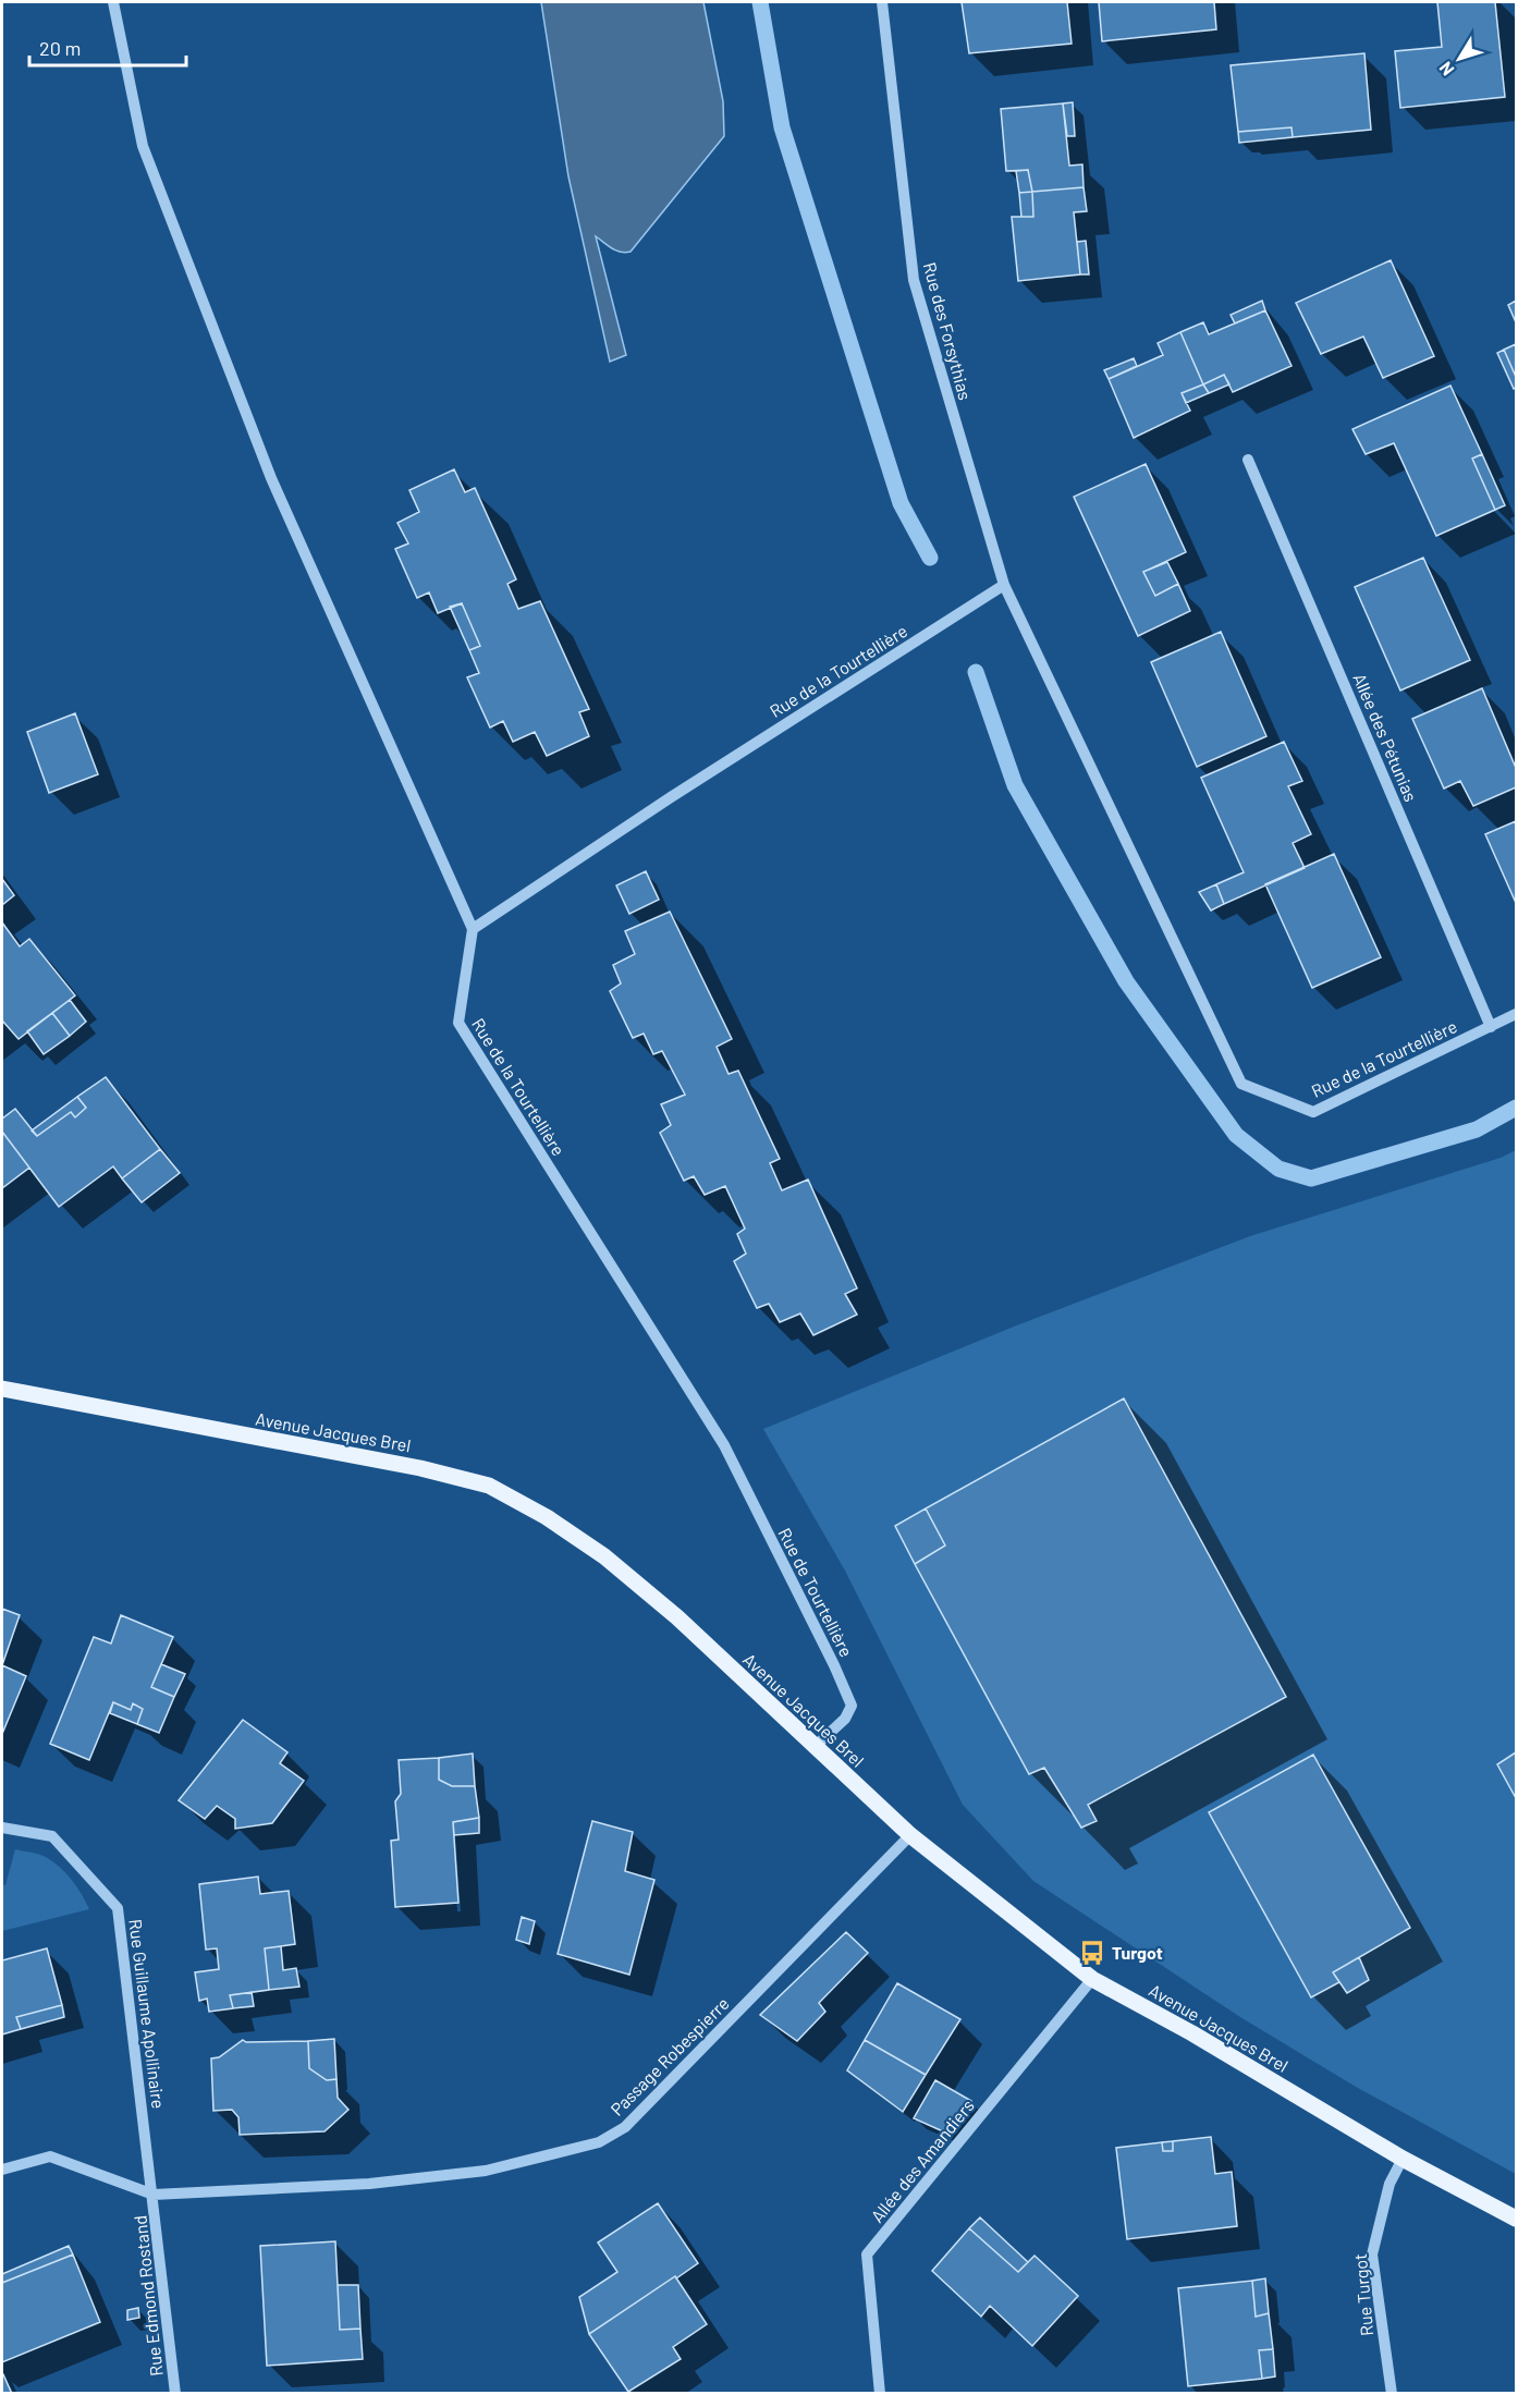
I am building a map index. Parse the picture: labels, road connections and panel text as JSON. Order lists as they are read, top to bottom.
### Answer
{
  "streets": {
    "main road": ["Avenue Jacques Brel"],
    "street": [
      "Rue des Forsythias",
      "Rue de la Tourtellière",
      "Allée des Pétunias",
      "Rue de Tourtellière",
      "Rue Guillaume Apollinaire",
      "Passage Robespierre",
      "Allée des Amandiers",
      "Rue Turgot",
      "Rue Edmond Rostand"
    ]
  },
  "crossings": [
    ["Rue des Forsythias", "Rue de la Tourtellière"],
    ["Rue de la Tourtellière", "Allée des Pétunias"],
    ["Rue de la Tourtellière", "Rue de Tourtellière"],
    ["Avenue Jacques Brel", "Rue de Tourtellière"],
    ["Avenue Jacques Brel", "Passage Robespierre"],
    ["Avenue Jacques Brel", "Allée des Amandiers"],
    ["Avenue Jacques Brel", "Rue Turgot"],
    ["Rue Guillaume Apollinaire", "Passage Robespierre"],
    ["Rue Guillaume Apollinaire", "Rue Edmond Rostand"],
    ["Passage Robespierre", "Rue Edmond Rostand"]
  ],
  "places": {
    "bus stop": ["Turgot"]
  },
  "scale_bar": "20 m",
  "north": "bottom left"
}
